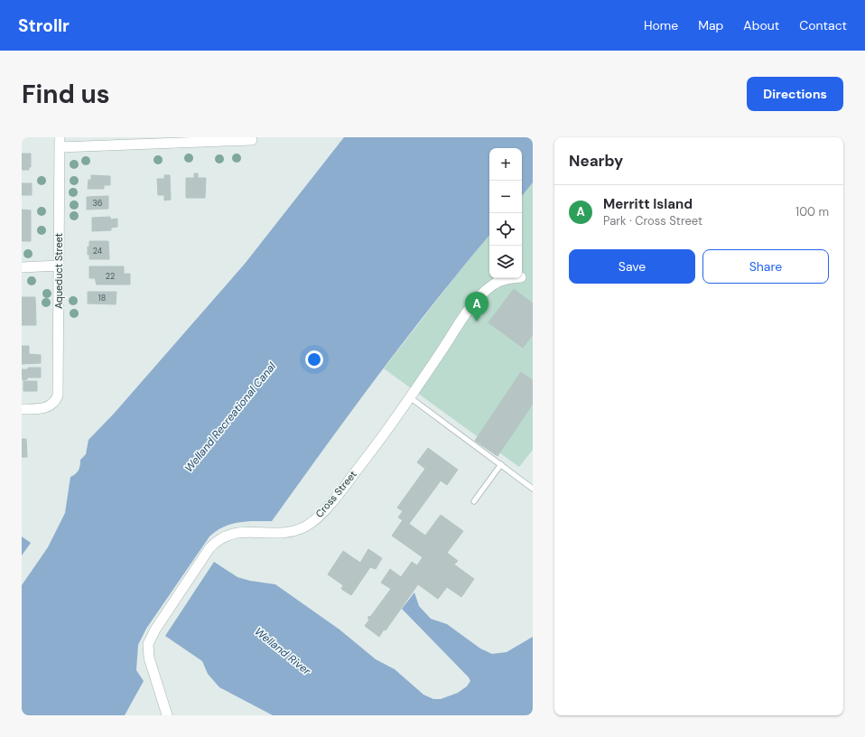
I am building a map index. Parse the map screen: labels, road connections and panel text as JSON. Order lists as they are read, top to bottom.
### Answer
{
  "streets": {
    "street": ["Aqueduct Street", "Cross Street"]
  },
  "water": ["Welland Recreational Canal", "Welland River"],
  "house_numbers": [
    "36",
    "24",
    "22",
    "18"
  ],
  "page": {
    "header": "Strollr",
    "nav": [
      "Home",
      "Map",
      "About",
      "Contact"
    ],
    "buttons": [
      "Directions",
      ["Save", "Share"]
    ],
    "title": "Find us",
    "heading": "Nearby",
    "map_buttons": ["+", "−"],
    "list": [
      {
        "mark": "A",
        "name": "Merritt Island",
        "note": "Park · Cross Street",
        "value": "100 m"
      }
    ],
    "pins": "A"
  }
}
